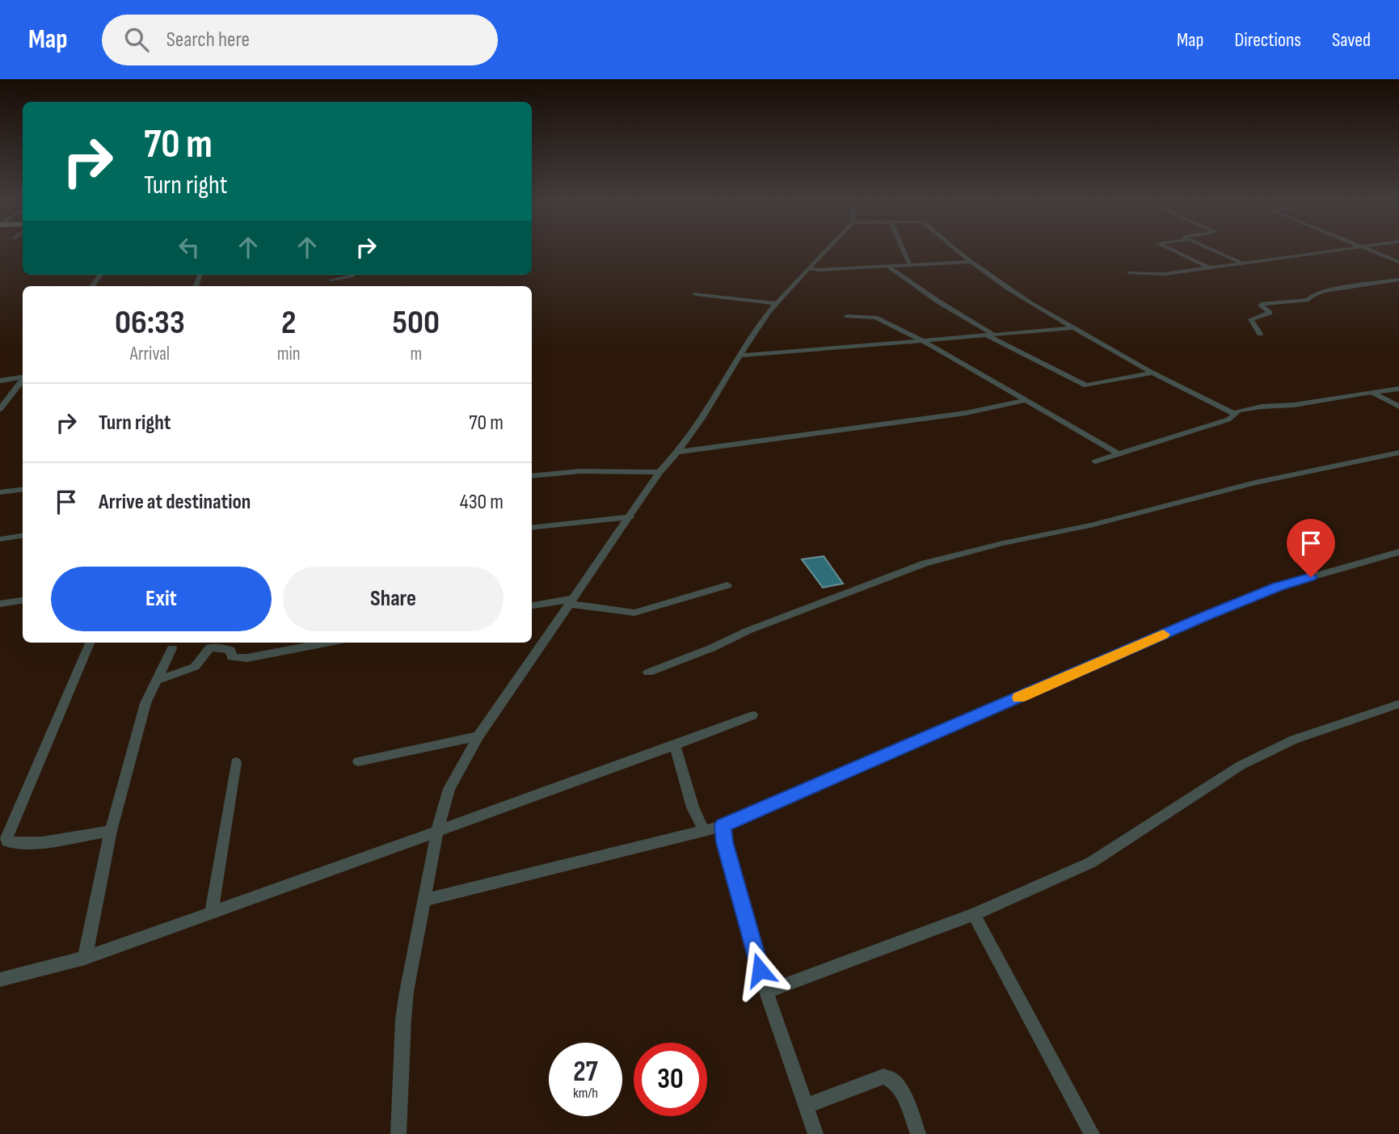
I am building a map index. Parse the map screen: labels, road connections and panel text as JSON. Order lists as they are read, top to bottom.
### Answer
{
  "page": {
    "header": "Map",
    "search": "Search here",
    "nav": ["Map", "Directions", "Saved"],
    "turn": ["70 m", "Turn right"],
    "eta": [
      "06:33",
      "Arrival",
      "2",
      "min",
      "500",
      "m"
    ],
    "list": [
      {
        "name": "Turn right",
        "value": "70 m"
      },
      {
        "name": "Arrive at destination",
        "value": "430 m"
      }
    ],
    "buttons": ["Exit", "Share"],
    "speed": "27 km/h",
    "limit": "30"
  }
}
